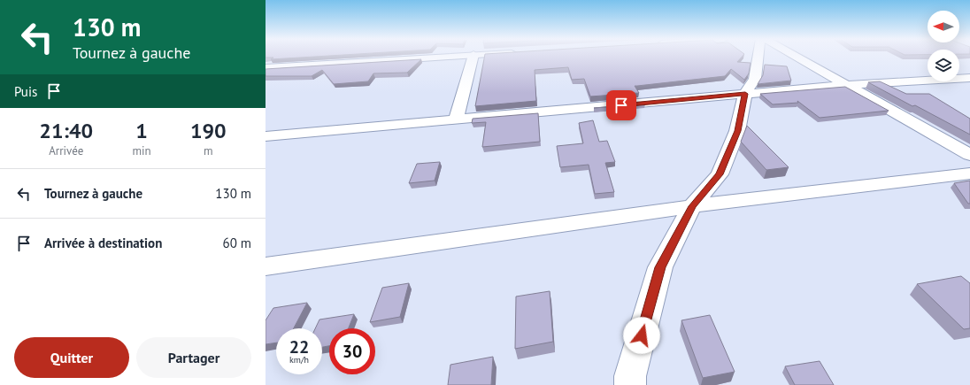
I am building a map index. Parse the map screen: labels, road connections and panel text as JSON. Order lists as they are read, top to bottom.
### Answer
{
  "north": "left",
  "page": {
    "turn": ["130 m", "Tournez à gauche"],
    "then": "Puis",
    "eta": [
      "21:40",
      "Arrivée",
      "1",
      "min",
      "190",
      "m"
    ],
    "list": [
      {
        "name": "Tournez à gauche",
        "value": "130 m"
      },
      {
        "name": "Arrivée à destination",
        "value": "60 m"
      }
    ],
    "speed": "22 km/h",
    "limit": "30",
    "buttons": ["Quitter", "Partager"]
  }
}
